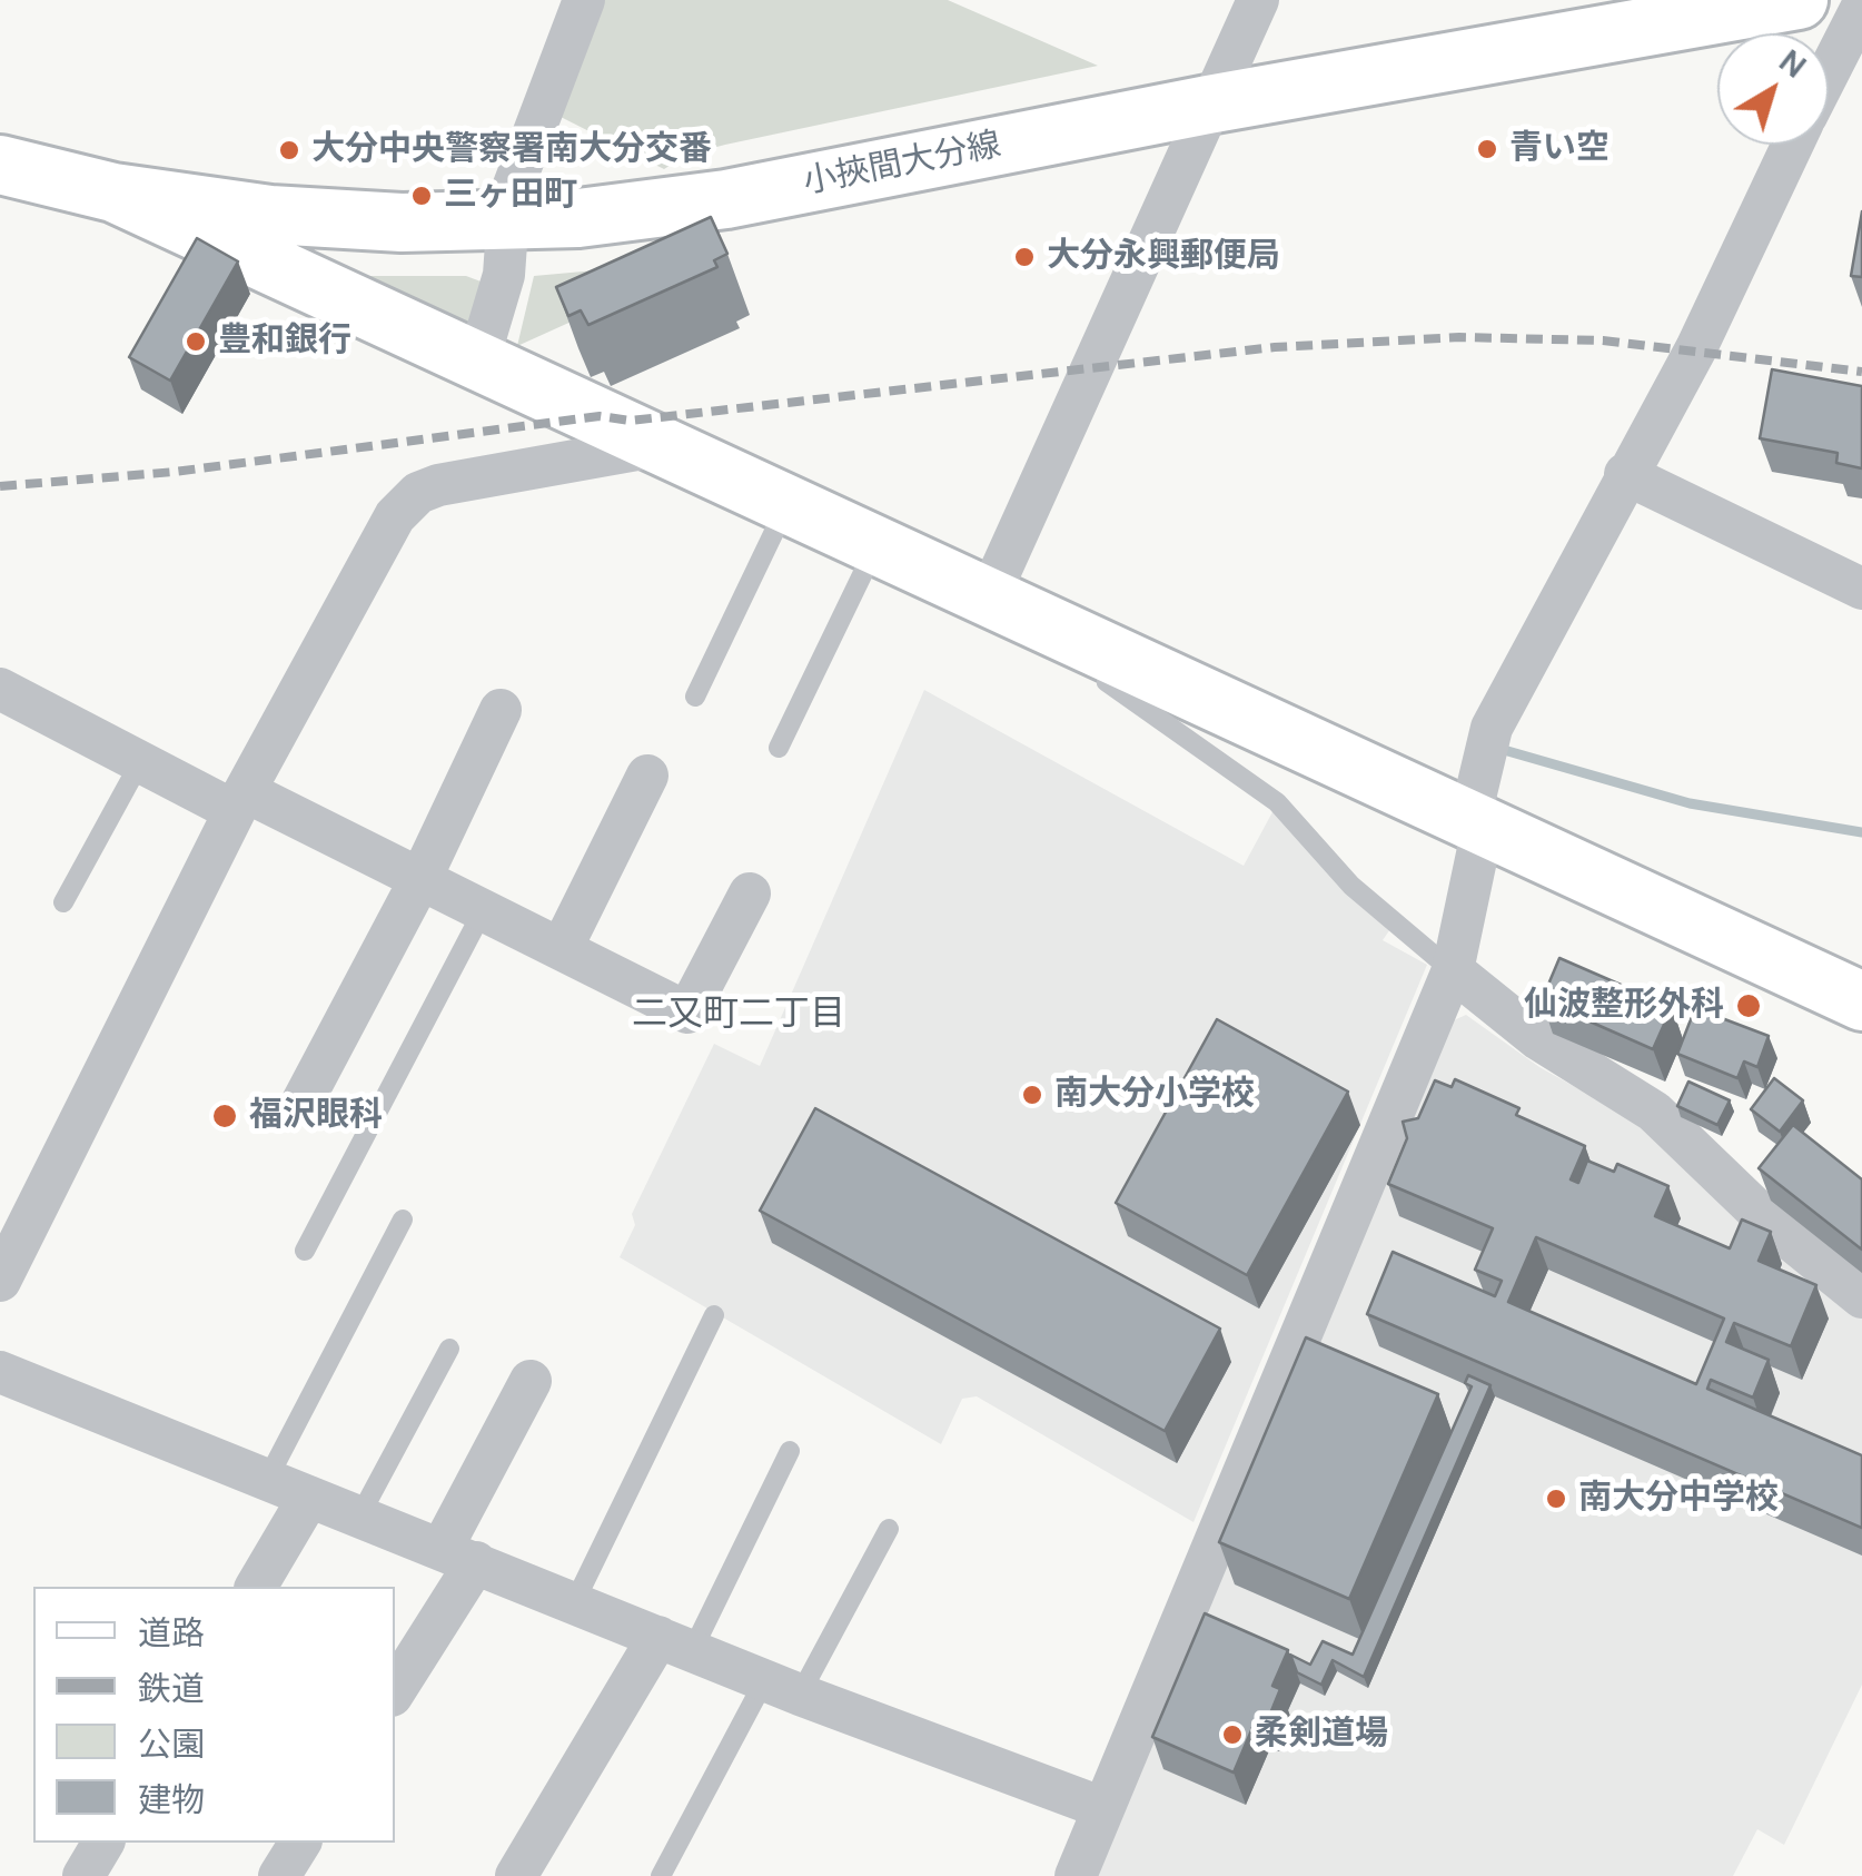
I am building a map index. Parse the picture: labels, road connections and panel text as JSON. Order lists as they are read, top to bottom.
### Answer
{
  "streets": {
    "street": ["小挾間大分線"]
  },
  "districts": ["二又町二丁目"],
  "places": [
    "青い空",
    "大分中央警察署南大分交番",
    "三ヶ田町",
    "大分永興郵便局",
    "豊和銀行",
    "仙波整形外科",
    "南大分小学校",
    "福沢眼科",
    "南大分中学校",
    "柔剣道場"
  ],
  "legend": [
    "道路",
    "鉄道",
    "公園",
    "建物"
  ],
  "north": "top right"
}
